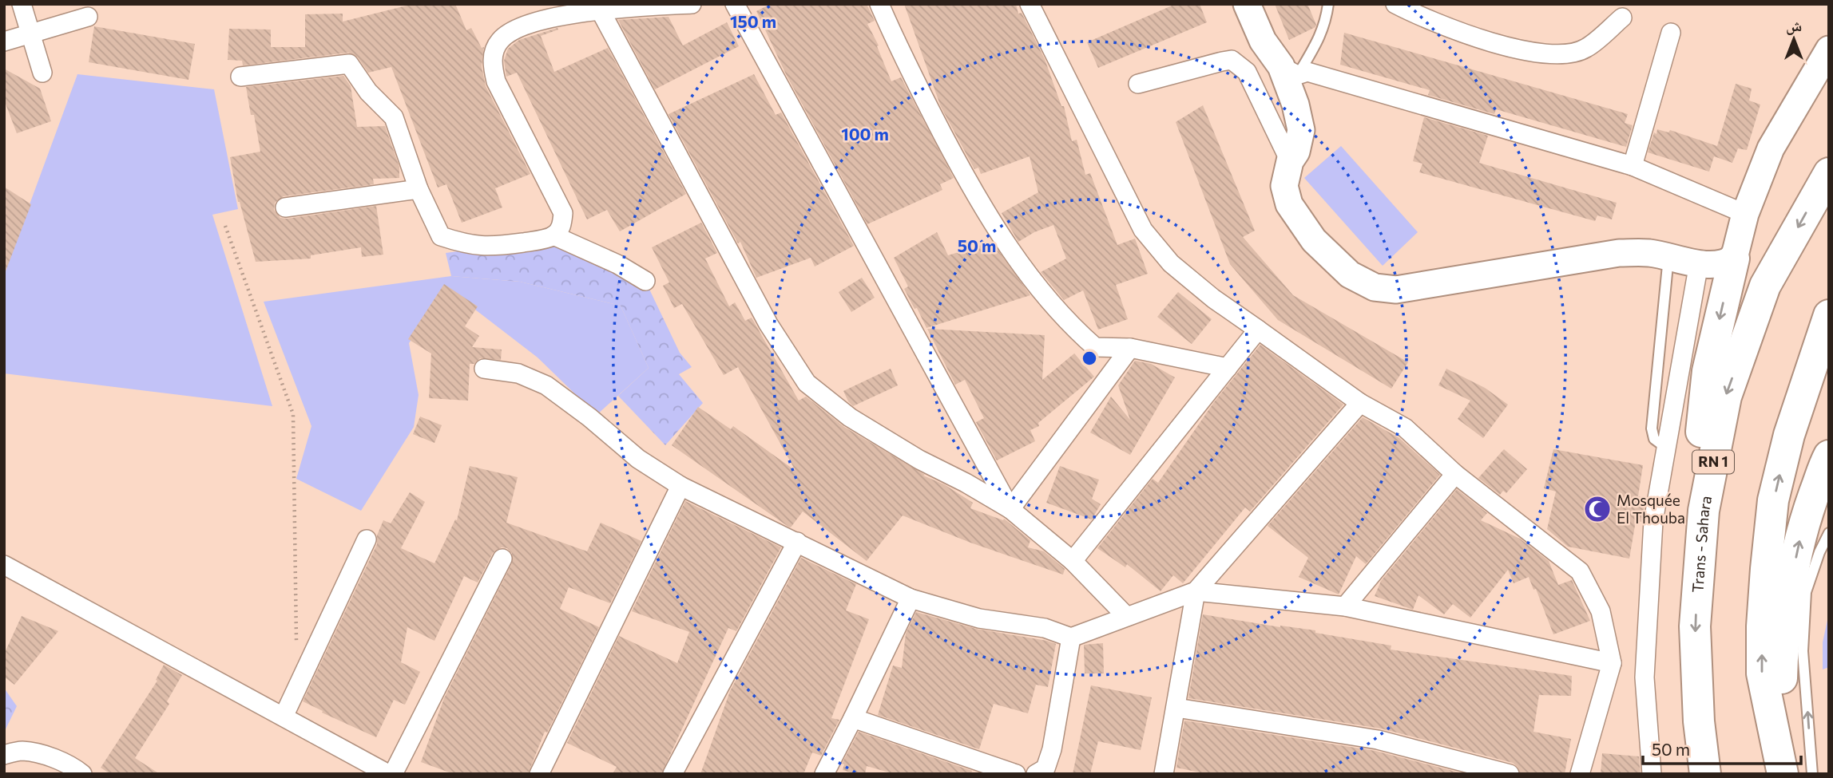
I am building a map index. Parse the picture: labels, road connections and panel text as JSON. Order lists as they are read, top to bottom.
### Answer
{
  "streets": {
    "highway": ["RN 1", "Trans - Sahara"]
  },
  "places": {
    "mosque": ["Mosquée El Thouba"]
  },
  "scale_bar": "50 m",
  "north": "top",
  "rings": ["150 m", "100 m", "50 m"]
}
